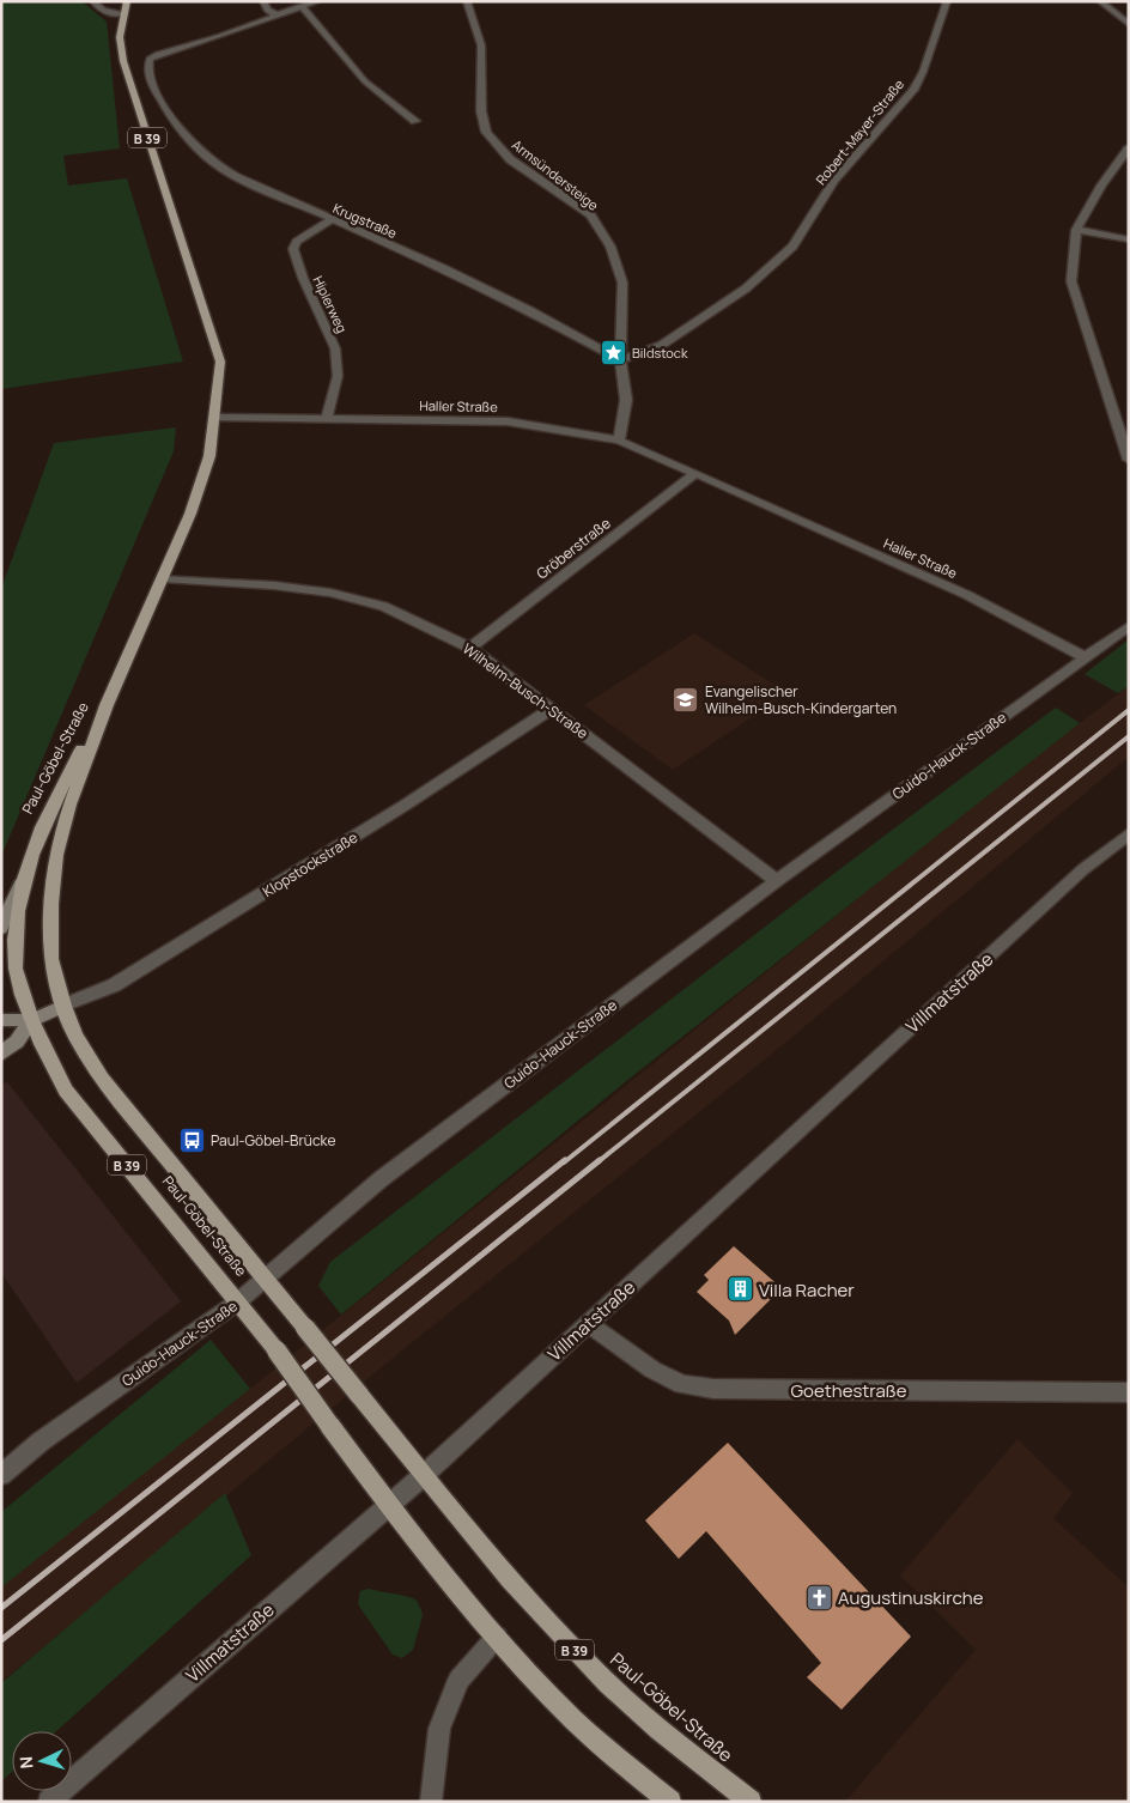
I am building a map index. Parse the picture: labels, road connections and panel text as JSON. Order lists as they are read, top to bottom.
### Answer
{
  "streets": {
    "main road": ["B 39", "Paul-Göbel-Straße"],
    "street": [
      "Robert-Mayer-Straße",
      "Armsündersteige",
      "Krugstraße",
      "Hiplerweg",
      "Haller Straße",
      "Gröberstraße",
      "Wilhelm-Busch-Straße",
      "Guido-Hauck-Straße",
      "Klopstockstraße",
      "Villmatstraße",
      "Goethestraße"
    ]
  },
  "crossings": [
    ["Robert-Mayer-Straße", "Armsündersteige"],
    ["Robert-Mayer-Straße", "Krugstraße"],
    ["B 39", "Haller Straße"],
    ["B 39", "Paul-Göbel-Straße"],
    ["B 39", "Villmatstraße"],
    ["Armsündersteige", "Krugstraße"],
    ["Armsündersteige", "Haller Straße"],
    ["Krugstraße", "Hiplerweg"],
    ["Hiplerweg", "Haller Straße"],
    ["Haller Straße", "Gröberstraße"],
    ["Haller Straße", "Guido-Hauck-Straße"],
    ["Haller Straße", "Paul-Göbel-Straße"],
    ["Gröberstraße", "Wilhelm-Busch-Straße"],
    ["Wilhelm-Busch-Straße", "Guido-Hauck-Straße"],
    ["Wilhelm-Busch-Straße", "Paul-Göbel-Straße"],
    ["Wilhelm-Busch-Straße", "Klopstockstraße"],
    ["Guido-Hauck-Straße", "Paul-Göbel-Straße"],
    ["Paul-Göbel-Straße", "Klopstockstraße"],
    ["Paul-Göbel-Straße", "Villmatstraße"],
    ["Villmatstraße", "Goethestraße"]
  ],
  "places": {
    "place": ["Bildstock"],
    "school or university": ["Evangelischer Wilhelm-Busch-Kindergarten"],
    "bus stop": ["Paul-Göbel-Brücke"],
    "building": ["Villa Racher"],
    "church": ["Augustinuskirche"]
  },
  "north": "left"
}
